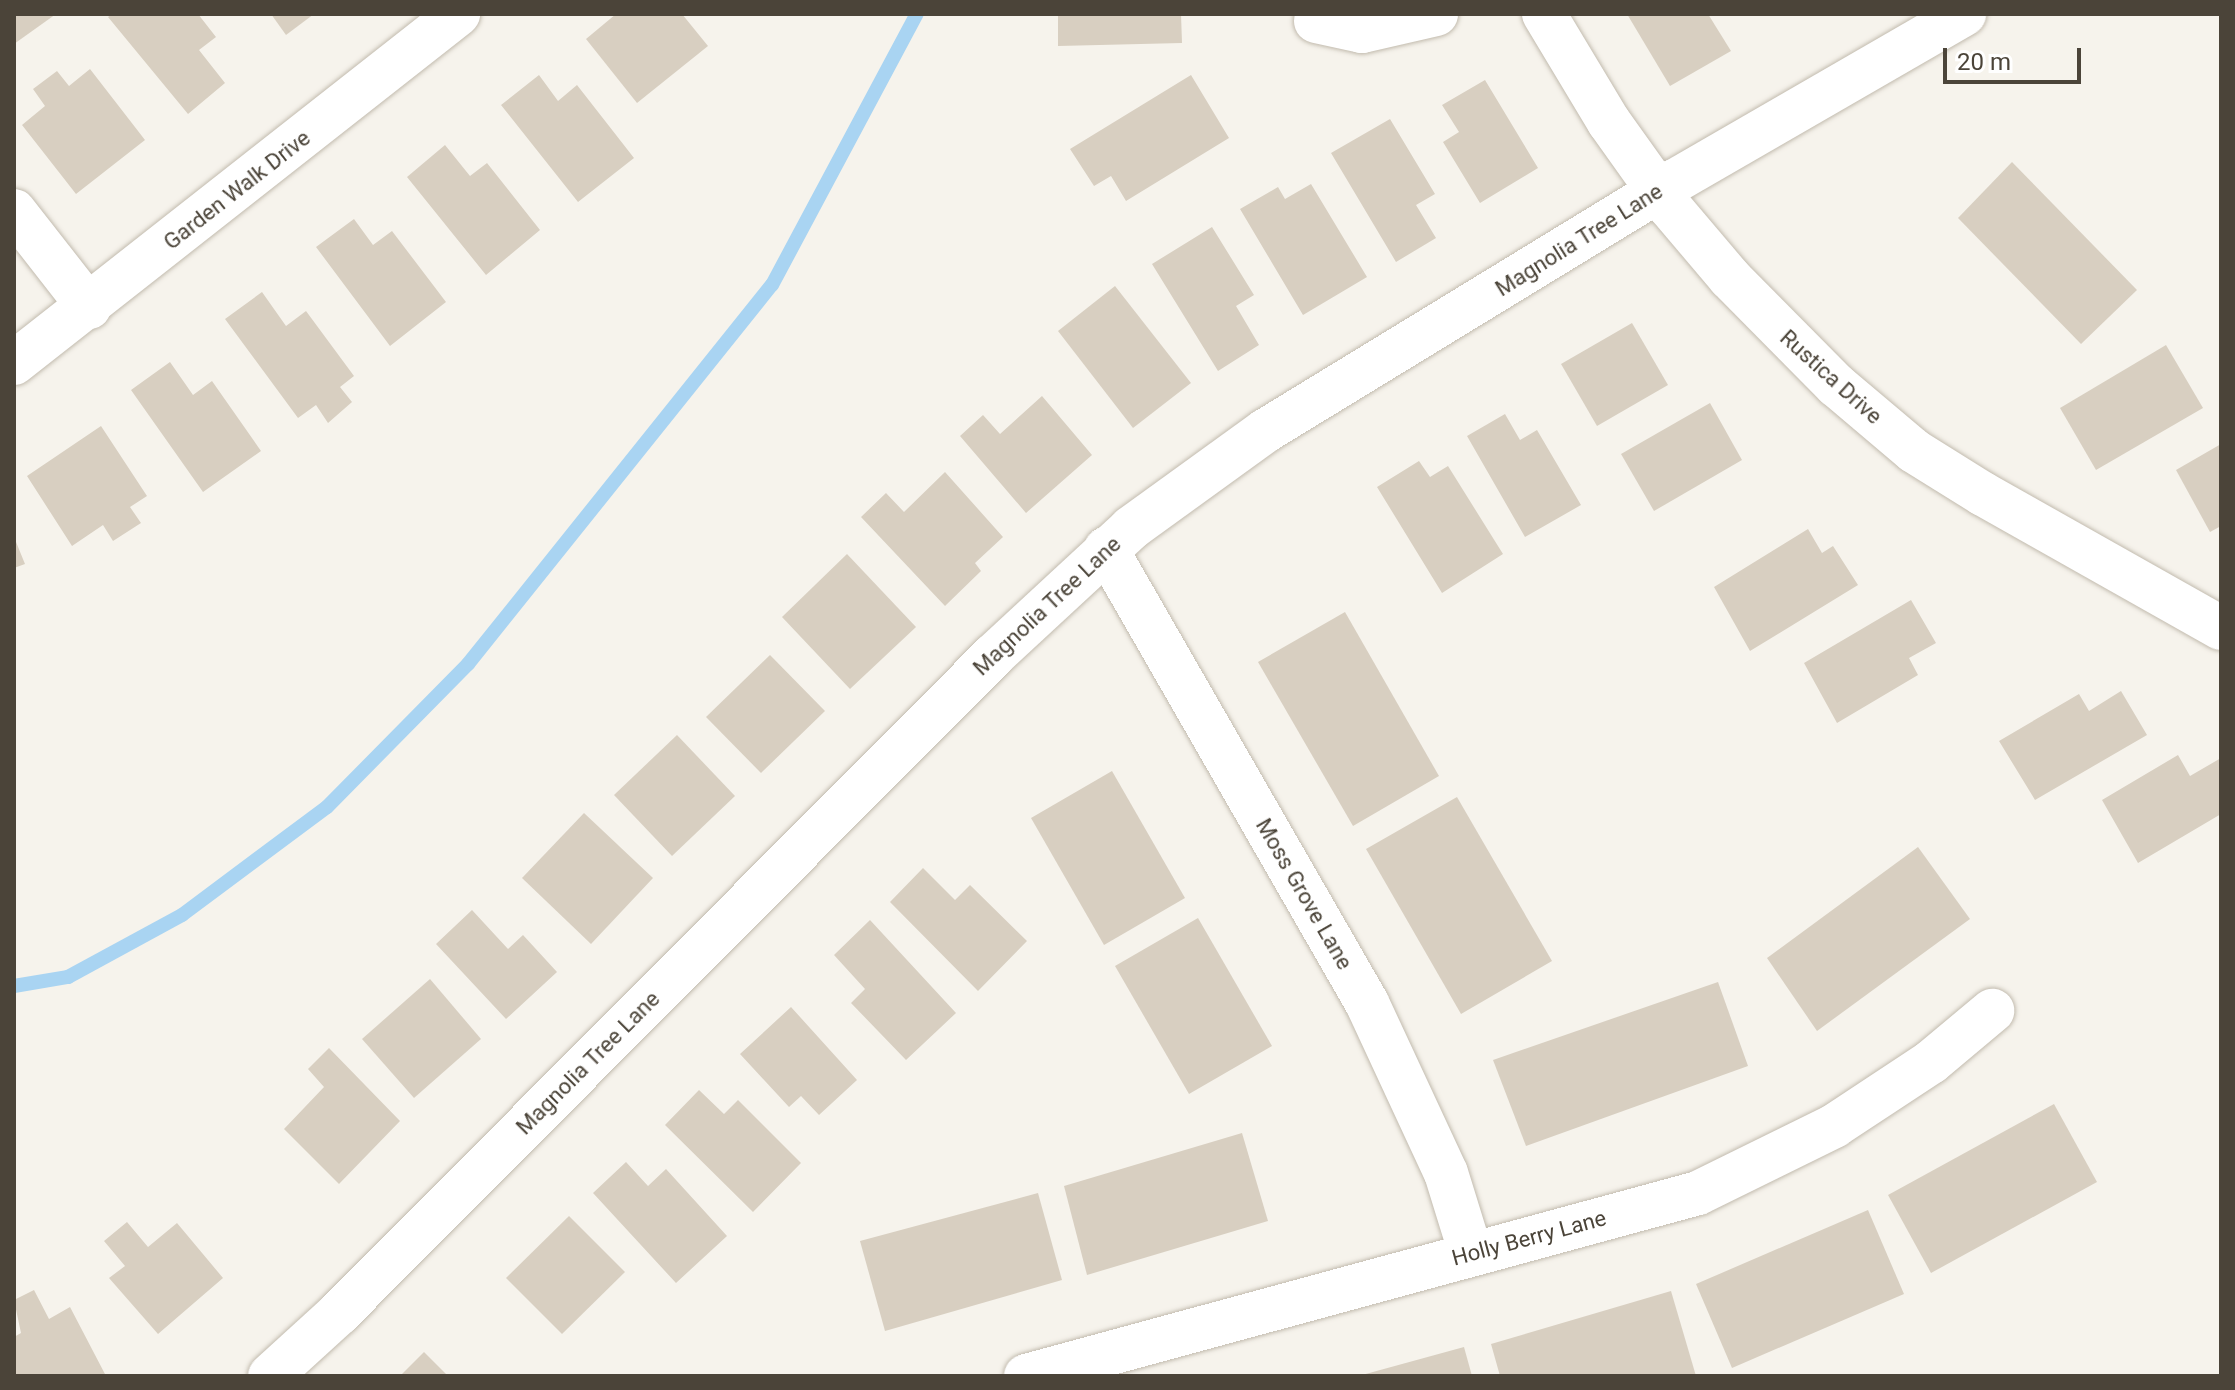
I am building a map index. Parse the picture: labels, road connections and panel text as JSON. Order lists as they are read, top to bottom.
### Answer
{
  "streets": {
    "street": [
      "Garden Walk Drive",
      "Magnolia Tree Lane",
      "Rustica Drive",
      "Moss Grove Lane",
      "Holly Berry Lane"
    ]
  },
  "crossings": [
    ["Magnolia Tree Lane", "Rustica Drive"],
    ["Magnolia Tree Lane", "Moss Grove Lane"],
    ["Moss Grove Lane", "Holly Berry Lane"]
  ],
  "scale_bar": "20 m"
}
